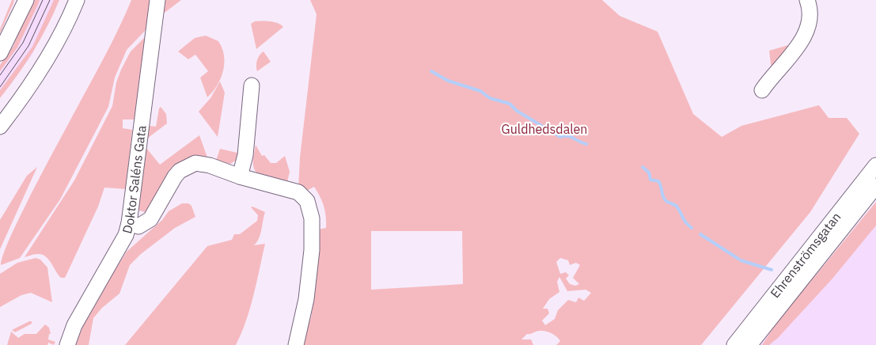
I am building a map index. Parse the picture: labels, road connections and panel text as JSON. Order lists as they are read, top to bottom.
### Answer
{
  "streets": {
    "street": ["Doktor Saléns Gata", "Ehrenströmsgatan"]
  },
  "parks": ["Guldhedsdalen"]
}
